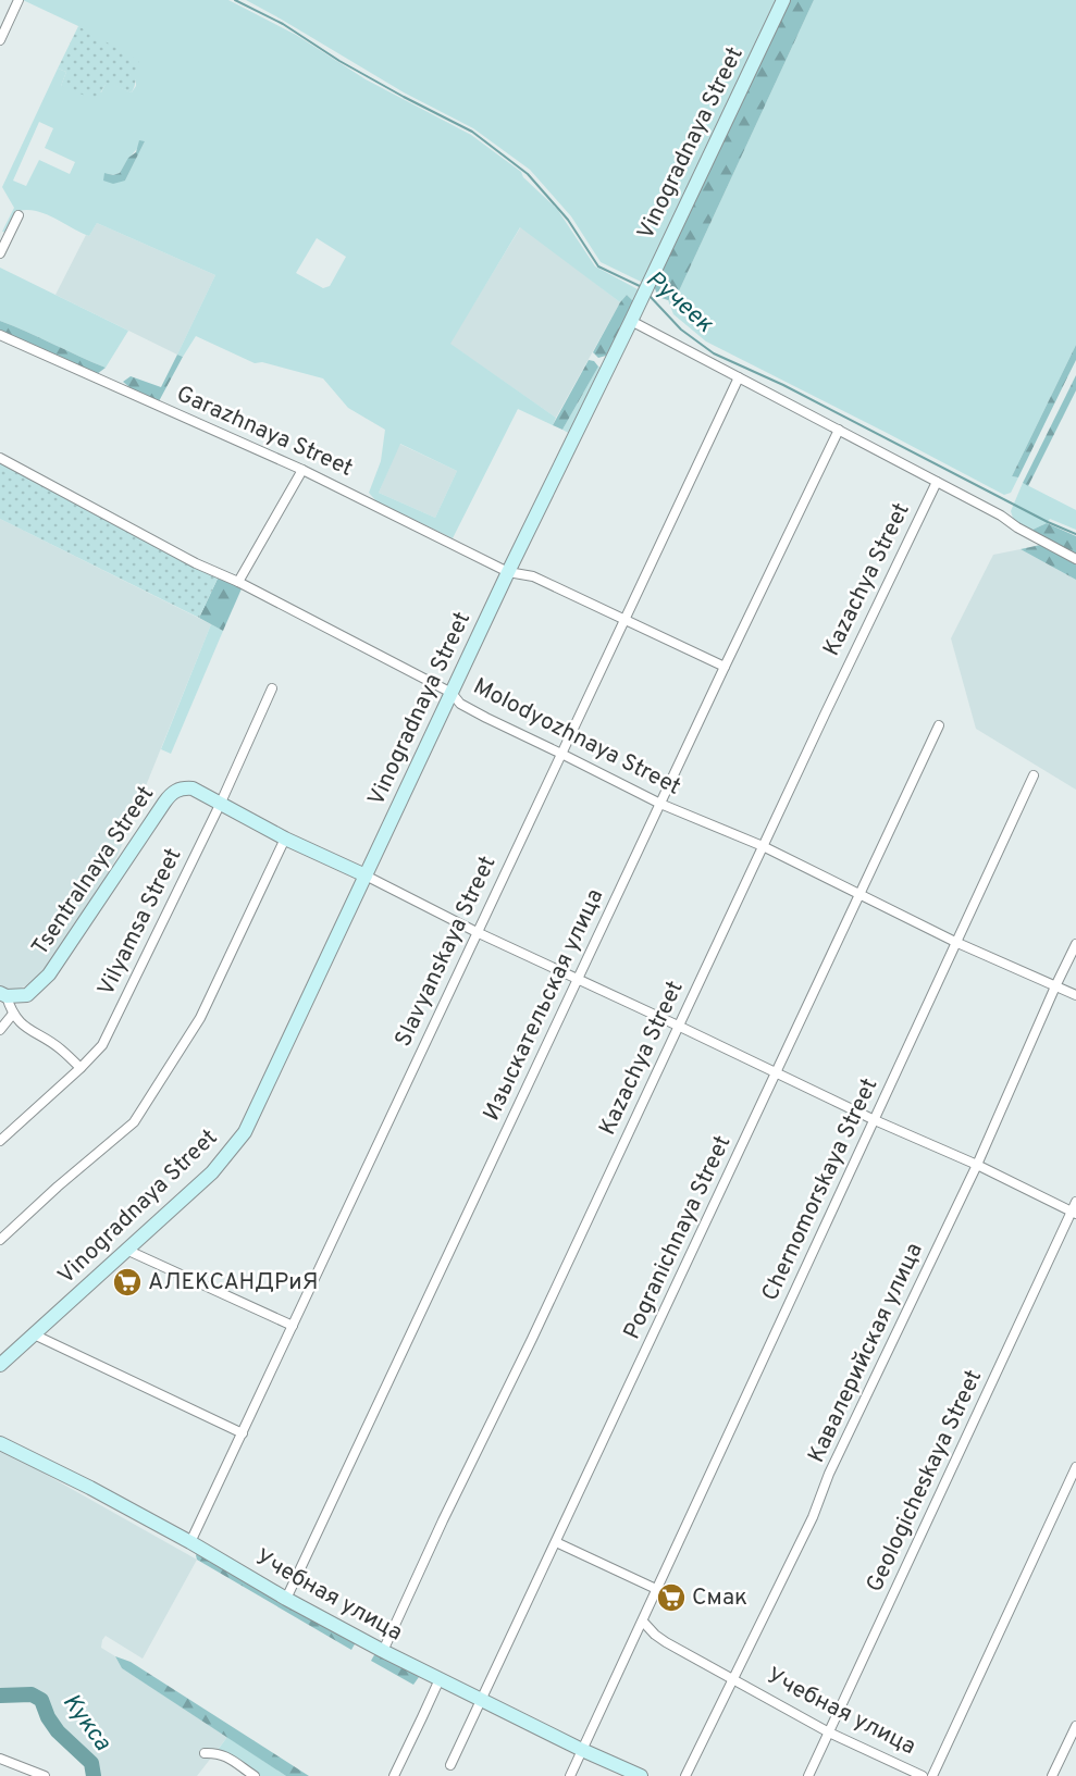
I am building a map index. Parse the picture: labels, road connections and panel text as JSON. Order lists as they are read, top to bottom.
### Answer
{
  "streets": {
    "street": [
      "Vinogradnaya Street",
      "Garazhnaya Street",
      "Kazachya Street",
      "Molodyozhnaya Street",
      "Tsentralnaya Street",
      "Vilyamsa Street",
      "Slavyanskaya Street",
      "Изыскательская улица",
      "Chernomorskaya Street",
      "Pogranichnaya Street",
      "Кавалерийская улица",
      "Geologicheskaya Street",
      "Учебная улица"
    ]
  },
  "crossings": [
    ["Vinogradnaya Street", "Garazhnaya Street"],
    ["Vinogradnaya Street", "Molodyozhnaya Street"],
    ["Vinogradnaya Street", "Tsentralnaya Street"],
    ["Garazhnaya Street", "Slavyanskaya Street"],
    ["Garazhnaya Street", "Изыскательская улица"],
    ["Kazachya Street", "Molodyozhnaya Street"],
    ["Kazachya Street", "Учебная улица"],
    ["Molodyozhnaya Street", "Slavyanskaya Street"],
    ["Molodyozhnaya Street", "Изыскательская улица"],
    ["Molodyozhnaya Street", "Chernomorskaya Street"],
    ["Molodyozhnaya Street", "Pogranichnaya Street"],
    ["Molodyozhnaya Street", "Кавалерийская улица"],
    ["Tsentralnaya Street", "Vilyamsa Street"],
    ["Slavyanskaya Street", "Учебная улица"],
    ["Изыскательская улица", "Учебная улица"],
    ["Chernomorskaya Street", "Учебная улица"],
    ["Pogranichnaya Street", "Учебная улица"],
    ["Кавалерийская улица", "Учебная улица"],
    ["Geologicheskaya Street", "Учебная улица"]
  ],
  "water": ["Ручеек", "Кукса"],
  "places": {
    "supermarket": ["АЛЕКСАНДРиЯ", "Смак"]
  }
}
